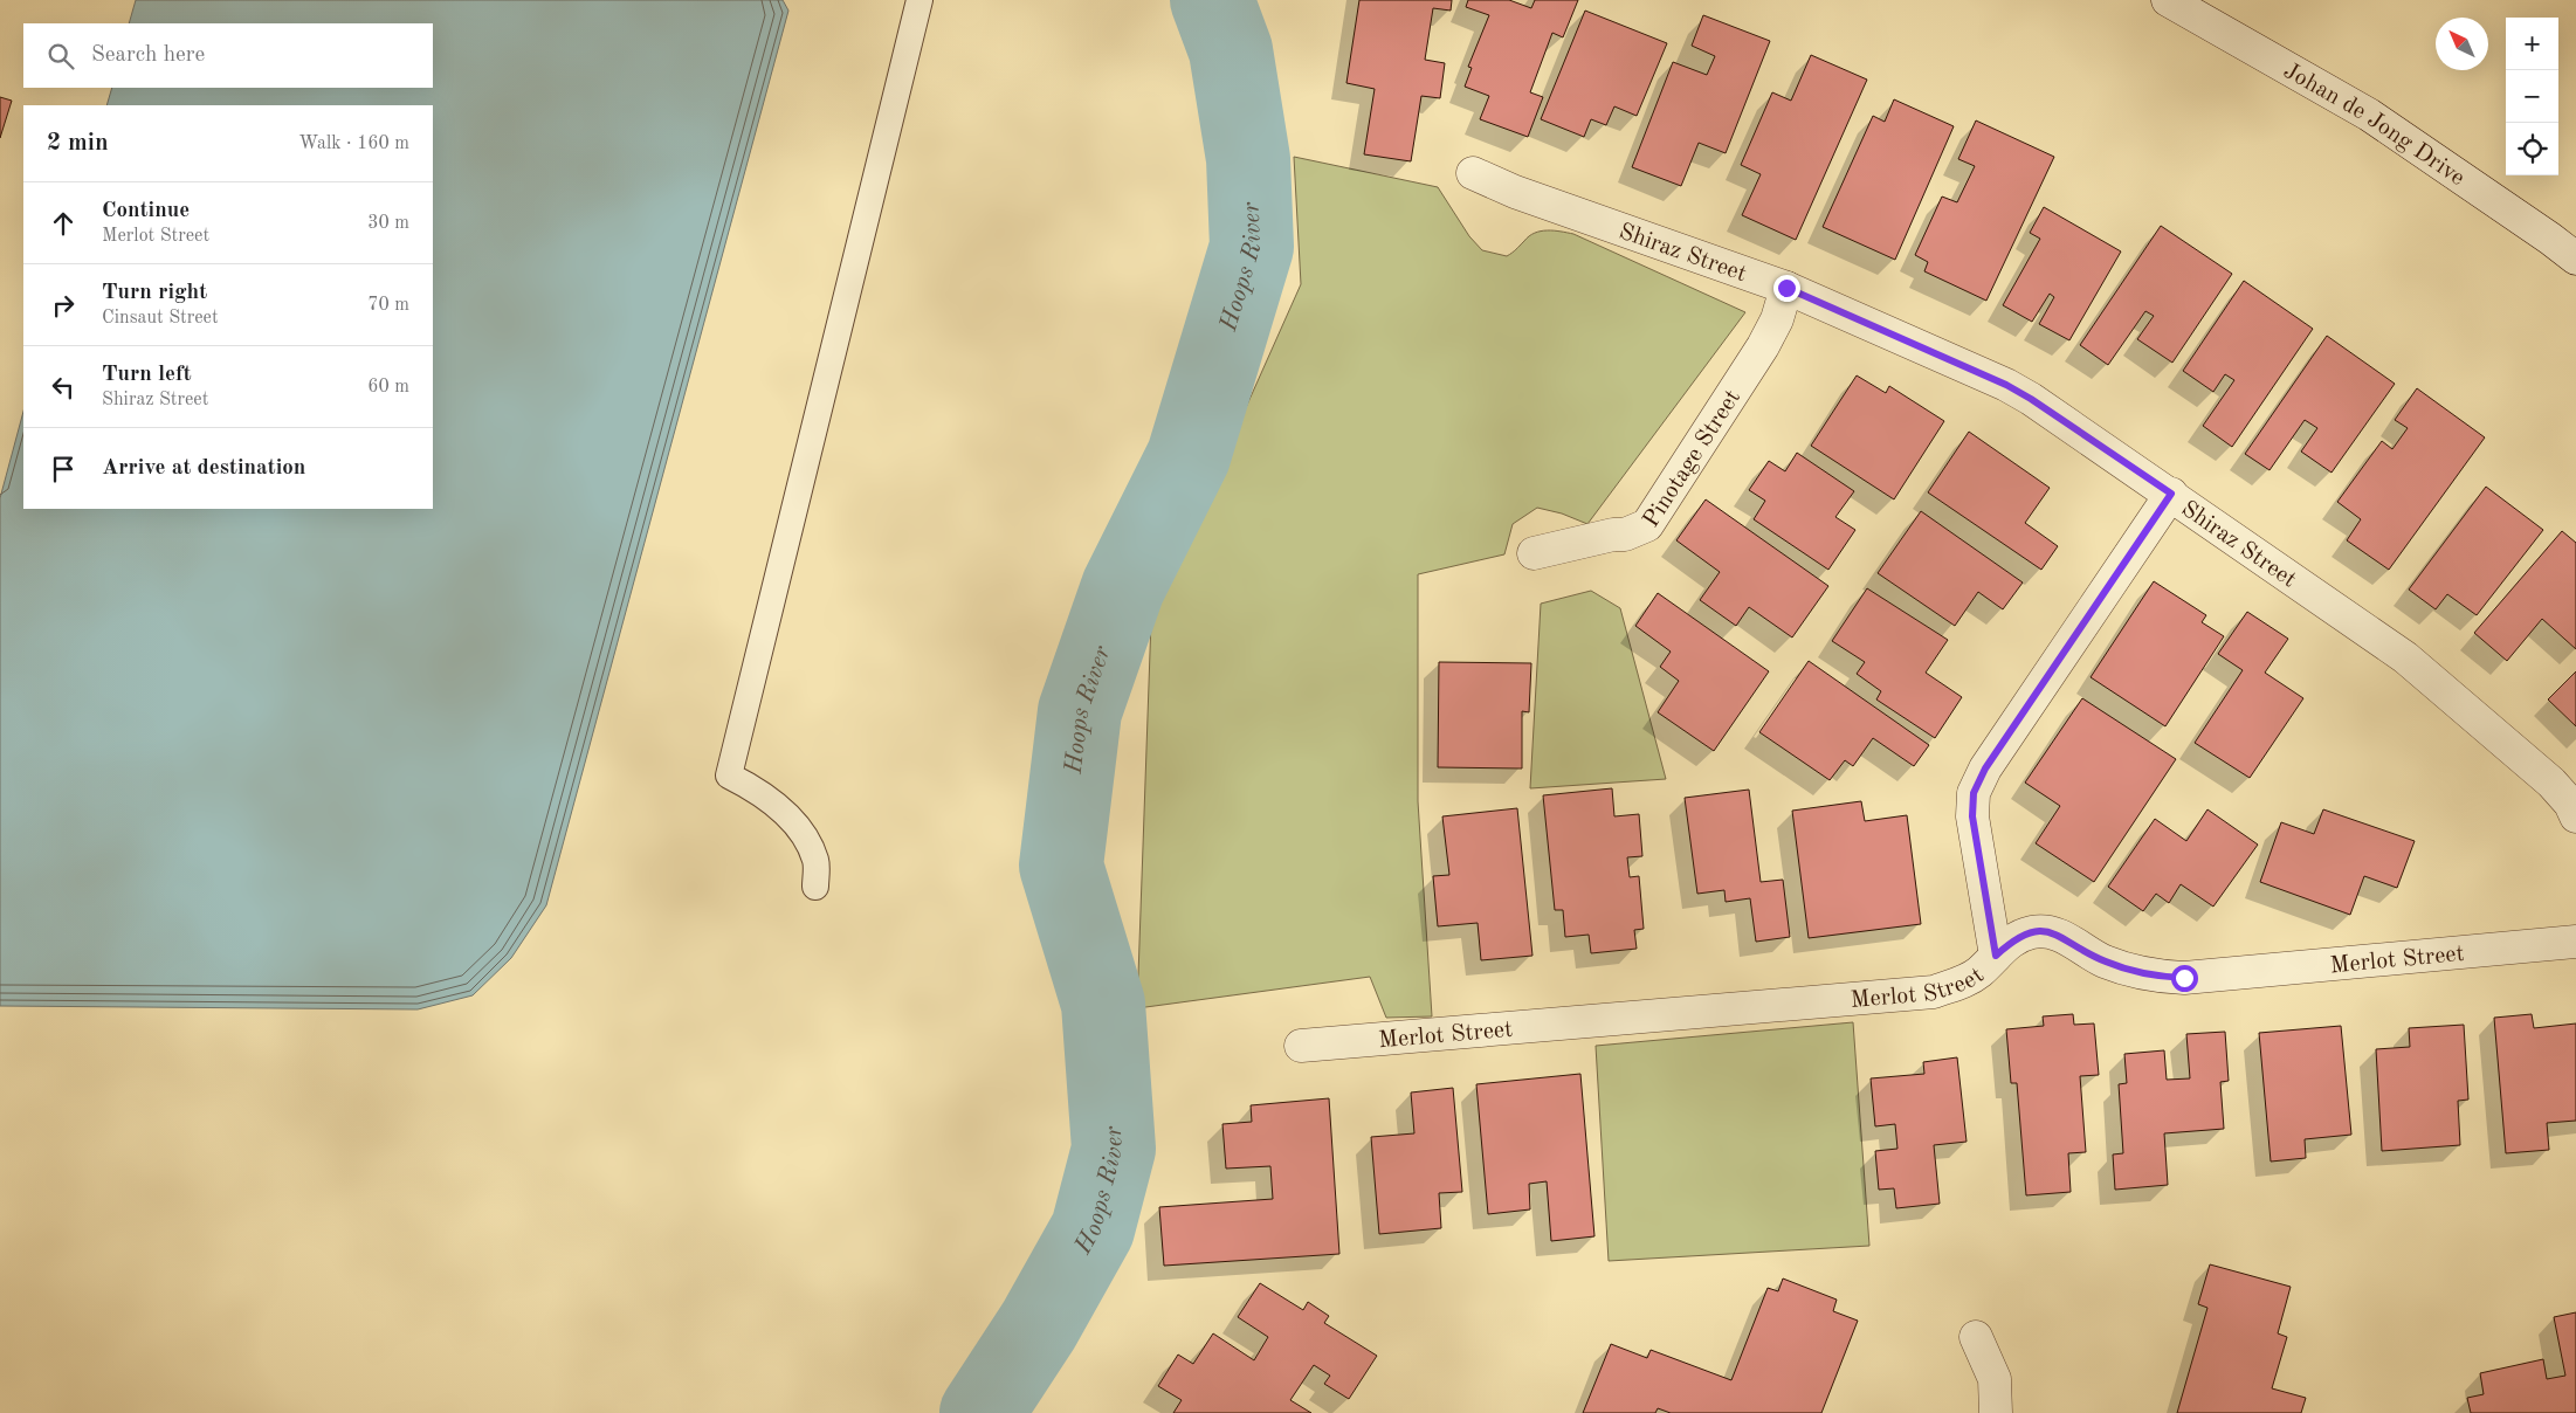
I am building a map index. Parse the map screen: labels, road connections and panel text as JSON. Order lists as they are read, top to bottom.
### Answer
{
  "streets": {
    "street": [
      "Johan de Jong Drive",
      "Shiraz Street",
      "Pinotage Street",
      "Merlot Street"
    ]
  },
  "crossings": [
    ["Shiraz Street", "Pinotage Street"]
  ],
  "water": ["Hoops River"],
  "north": "top left",
  "page": {
    "map_buttons": ["+", "−"],
    "search": "Search here",
    "heading": ["2 min", "Walk · 160 m"],
    "list": [
      ["Continue", "Merlot Street", "30 m"],
      ["Turn right", "Cinsaut Street", "70 m"],
      ["Turn left", "Shiraz Street", "60 m"],
      "Arrive at destination"
    ]
  }
}
